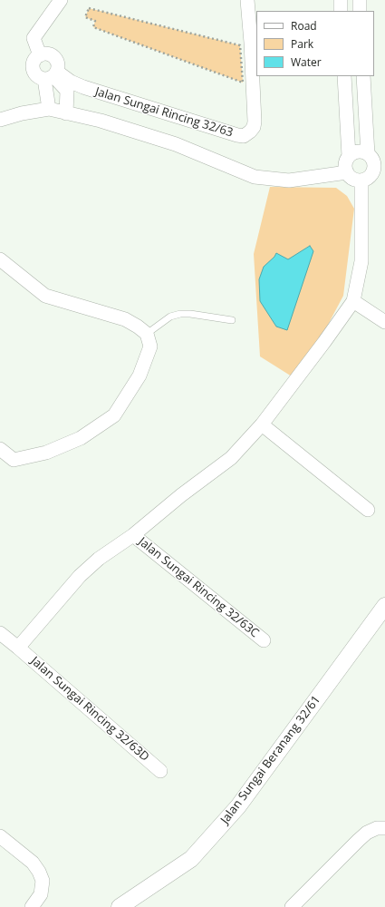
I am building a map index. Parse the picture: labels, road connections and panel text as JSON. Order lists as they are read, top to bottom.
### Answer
{
  "streets": {
    "street": [
      "Jalan Sungai Rincing 32/63",
      "Jalan Sungai Rincing 32/63C",
      "Jalan Sungai Rincing 32/63D",
      "Jalan Sungai Beranang 32/61"
    ]
  },
  "legend": ["Road", "Park", "Water"]
}
